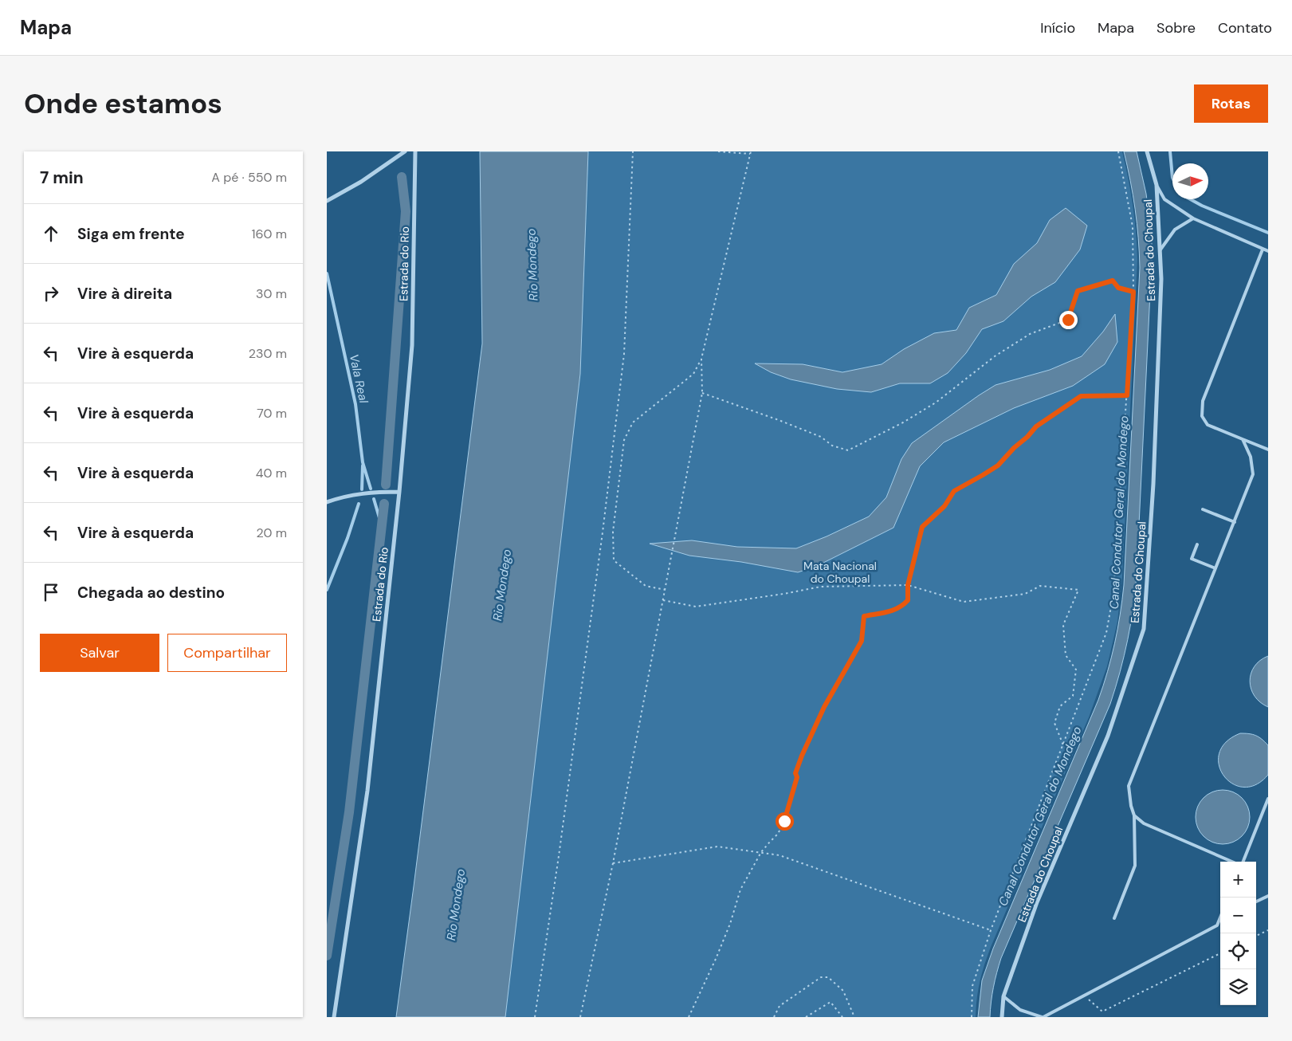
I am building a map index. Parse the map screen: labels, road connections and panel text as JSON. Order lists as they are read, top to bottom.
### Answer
{
  "streets": {
    "street": ["Estrada do Choupal", "Estrada do Rio"]
  },
  "water": ["Rio Mondego", "Vala Real", "Canal Condutor Geral do Mondego"],
  "parks": ["Mata Nacional do Choupal"],
  "north": "right",
  "page": {
    "header": "Mapa",
    "nav": [
      "Início",
      "Mapa",
      "Sobre",
      "Contato"
    ],
    "buttons": [
      "Rotas",
      ["Salvar", "Compartilhar"]
    ],
    "title": "Onde estamos",
    "heading": ["7 min", "A pé · 550 m"],
    "list": [
      ["Siga em frente", "160 m"],
      ["Vire à direita", "30 m"],
      ["Vire à esquerda", "230 m"],
      ["Vire à esquerda", "70 m"],
      ["Vire à esquerda", "40 m"],
      ["Vire à esquerda", "20 m"],
      "Chegada ao destino"
    ],
    "map_buttons": ["+", "−"]
  }
}
